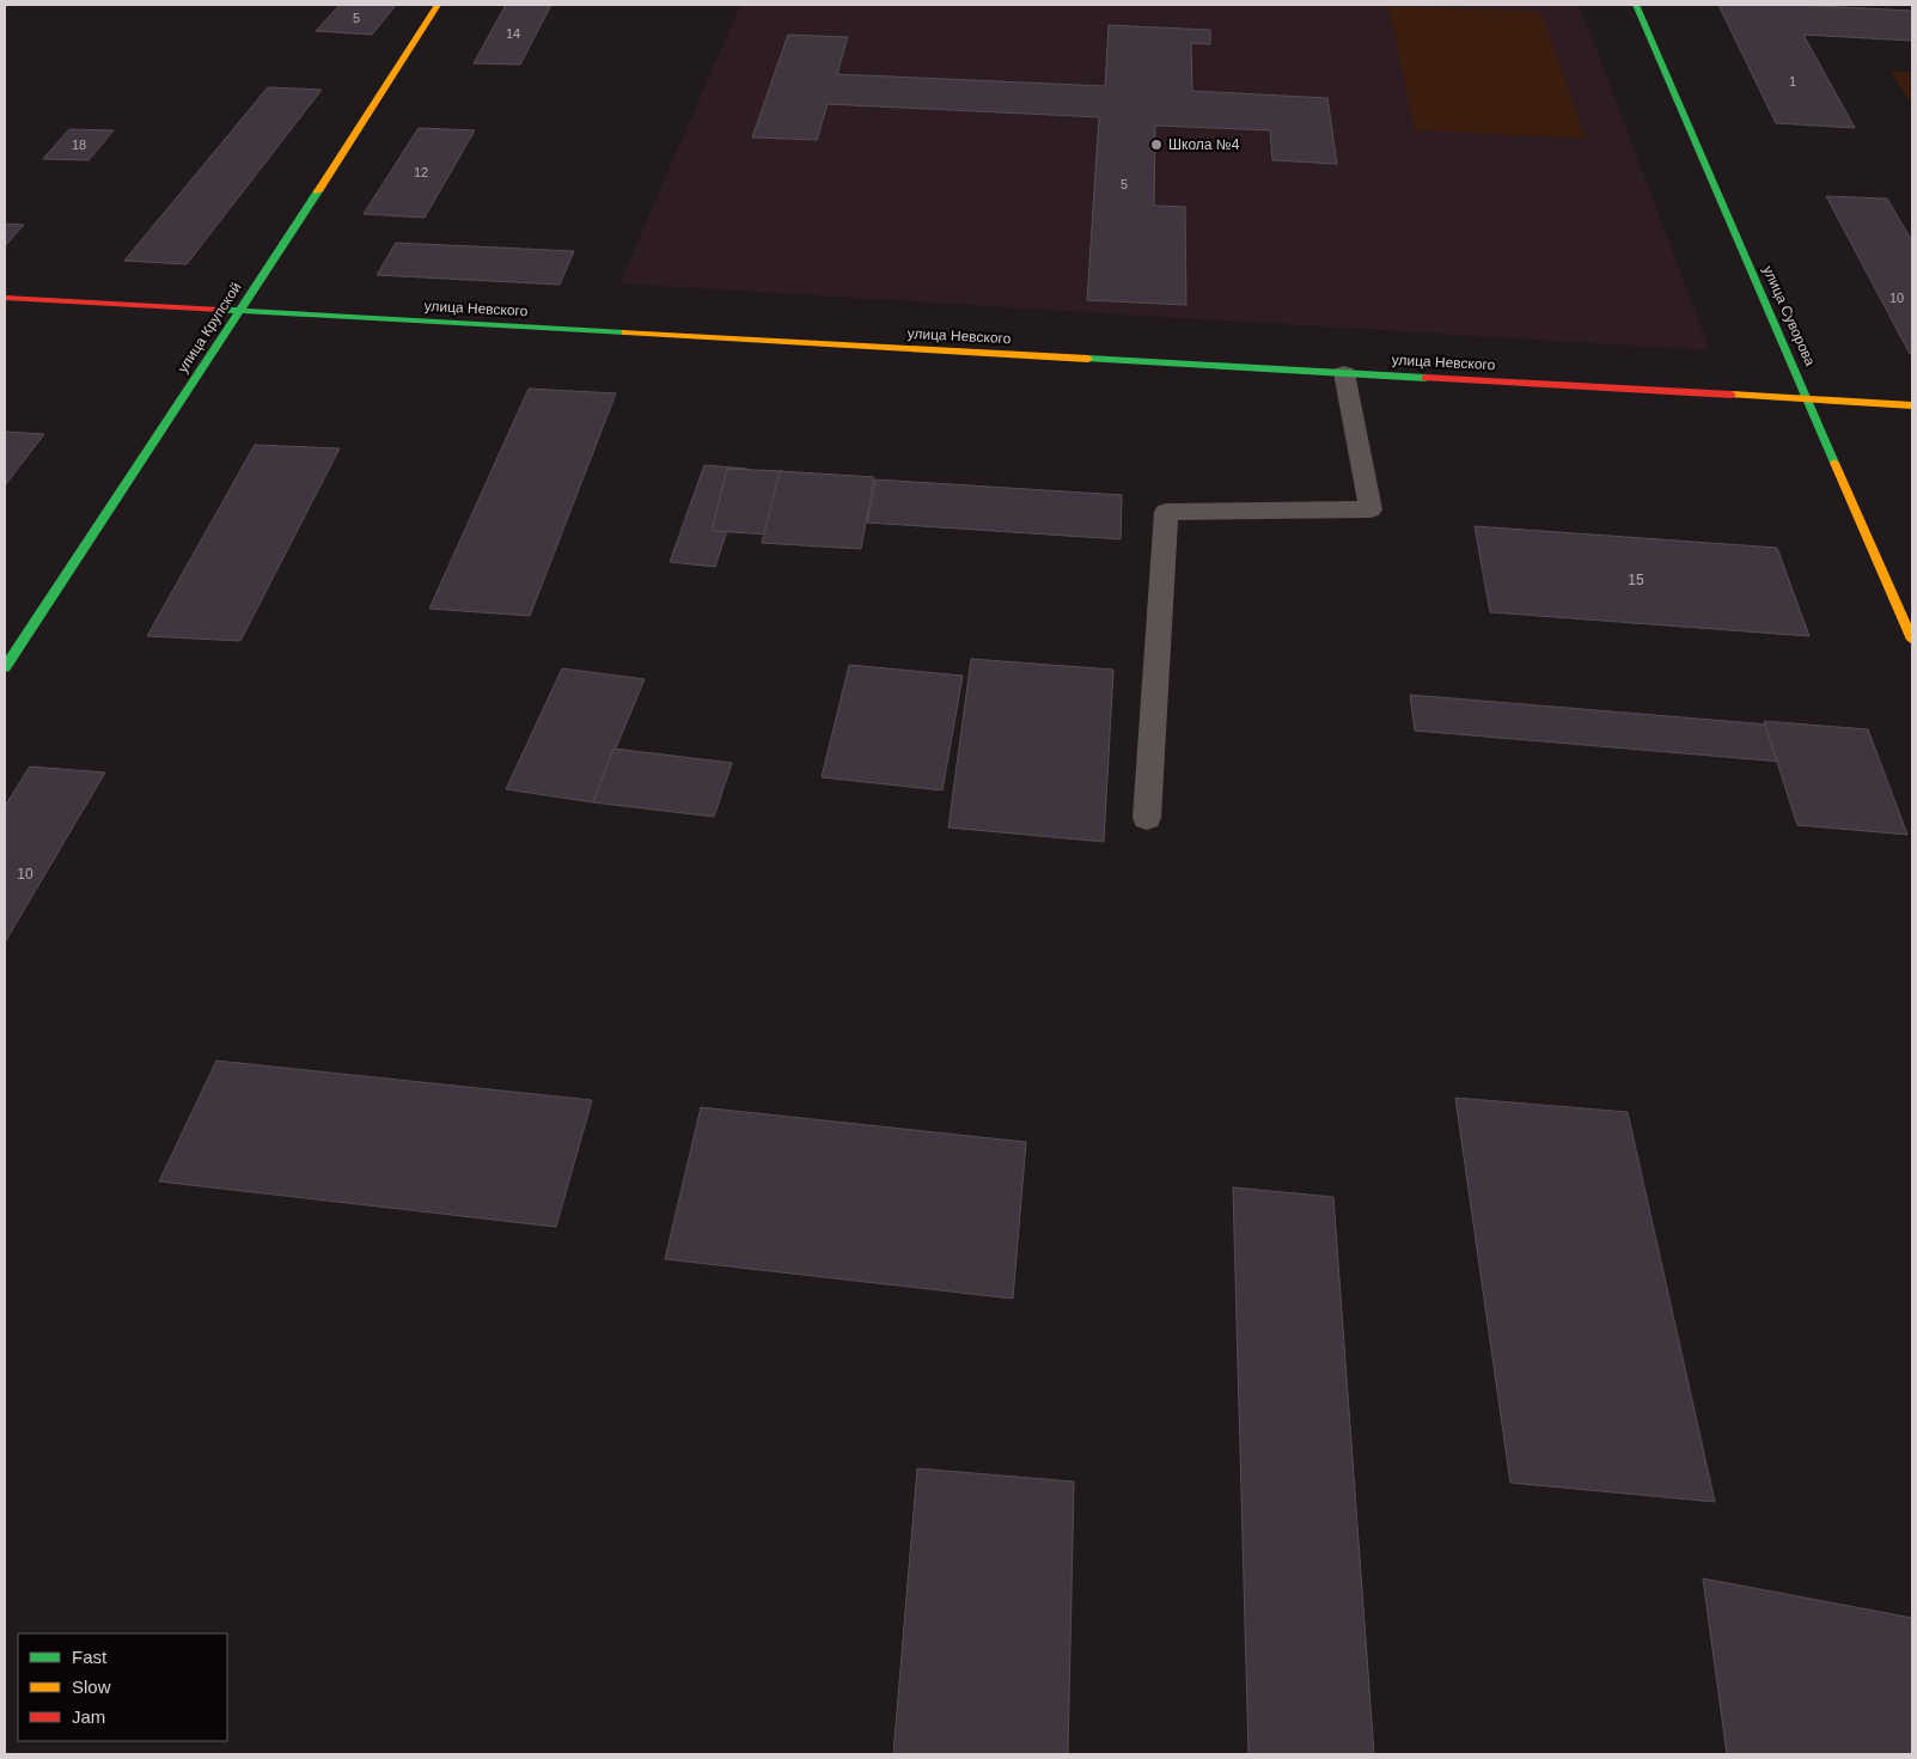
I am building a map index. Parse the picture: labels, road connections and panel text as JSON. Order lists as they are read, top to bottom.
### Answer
{
  "streets": {
    "main road": ["улица Невского", "улица Суворова", "улица Крупской"]
  },
  "crossings": [
    ["улица Невского", "улица Суворова"],
    ["улица Невского", "улица Крупской"]
  ],
  "places": ["Школа №4"],
  "house_numbers": [
    "5",
    "14",
    "1",
    "18",
    "12",
    "5",
    "10",
    "15",
    "10"
  ],
  "legend": ["Fast", "Slow", "Jam"]
}
